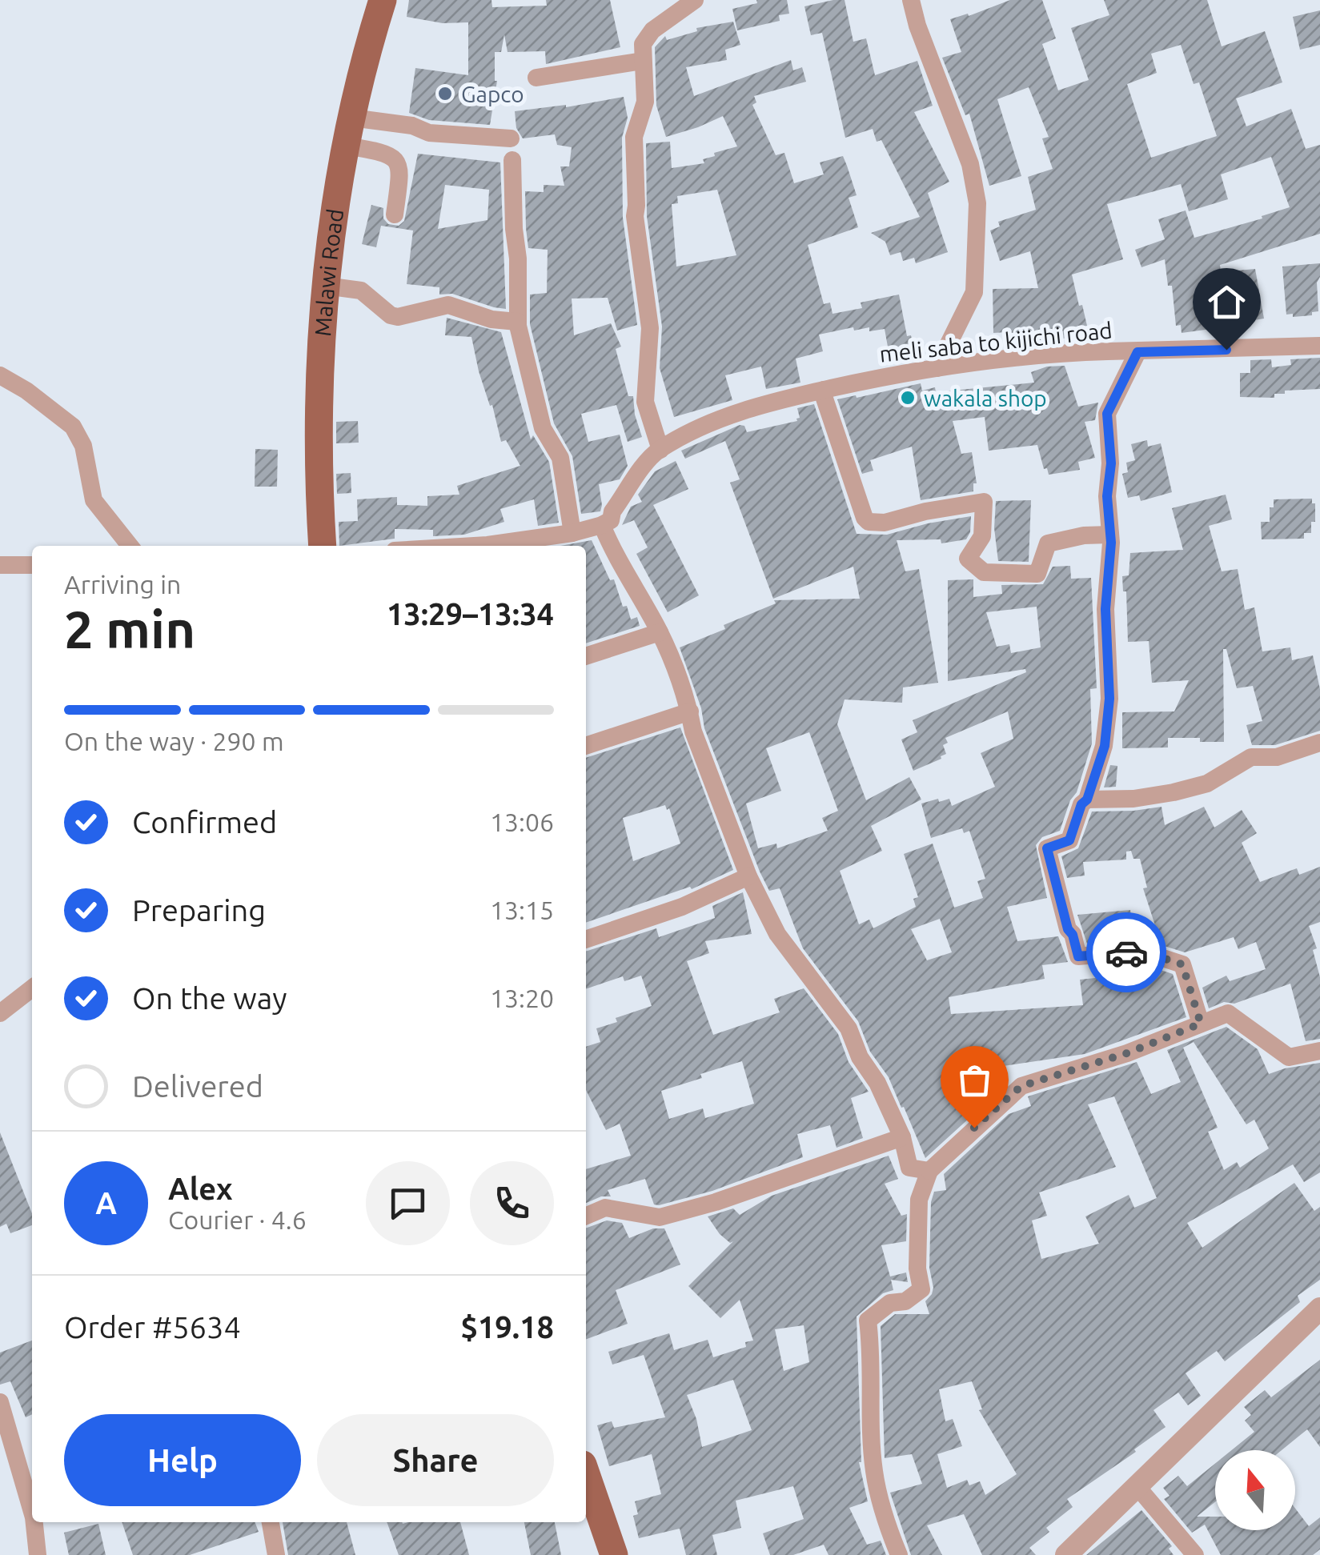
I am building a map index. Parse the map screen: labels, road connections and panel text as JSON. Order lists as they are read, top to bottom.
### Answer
{
  "streets": {
    "main road": ["Malawi Road"],
    "street": ["meli saba to kijichi road"]
  },
  "places": ["Gapco", "wakala shop"],
  "north": "top",
  "page": {
    "heading": ["2 min", "Arriving in", "13:29–13:34"],
    "panel": [
      "Alex",
      "Courier · 4.6",
      "Order #5634",
      "$19.18"
    ],
    "bar": "On the way · 290 m",
    "list": [
      ["Confirmed", "13:06"],
      ["Preparing", "13:15"],
      ["On the way", "13:20"],
      "Delivered"
    ],
    "round": "A",
    "buttons": ["Help", "Share"]
  }
}
